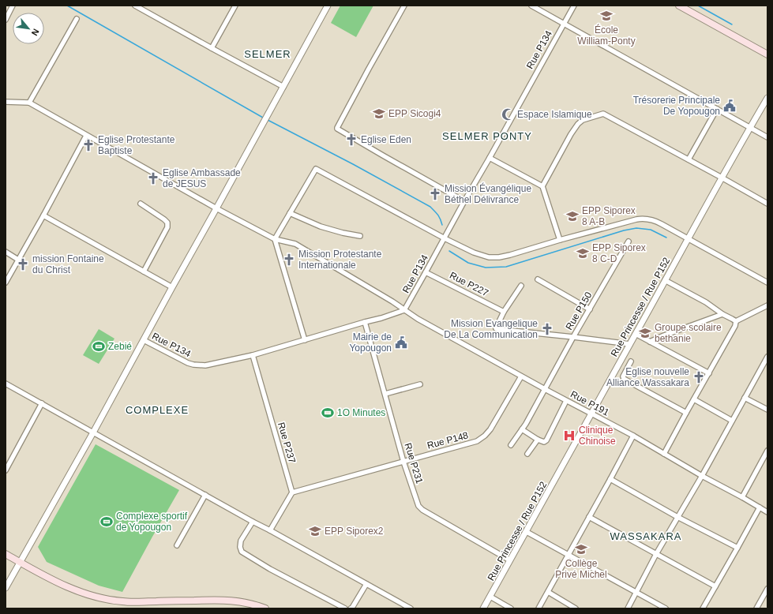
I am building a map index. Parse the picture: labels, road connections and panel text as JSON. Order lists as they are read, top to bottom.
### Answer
{
  "streets": {
    "street": [
      "Rue P134",
      "Rue P227",
      "Rue Princesse / Rue P152",
      "Rue P150",
      "Rue P191",
      "Rue P148",
      "Rue P237",
      "Rue P231"
    ]
  },
  "crossings": [
    ["Rue P134", "Rue P227"],
    ["Rue P134", "Rue P191"],
    ["Rue P134", "Rue P237"],
    ["Rue P134", "Rue P231"],
    ["Rue Princesse / Rue P152", "Rue P191"],
    ["Rue Princesse / Rue P152", "Rue P231"],
    ["Rue P150", "Rue P191"],
    ["Rue P191", "Rue P148"],
    ["Rue P148", "Rue P237"],
    ["Rue P148", "Rue P231"]
  ],
  "districts": [
    "SELMER",
    "SELMER PONTY",
    "COMPLEXE",
    "WASSAKARA"
  ],
  "places": {
    "school or university": [
      "École William-Ponty",
      "EPP Sicogi4",
      "EPP Siporex 8 A-B",
      "EPP Siporex 8 C-D",
      "Groupe scolaire bethanie",
      "EPP Siporex2",
      "Collège Privé Michel"
    ],
    "public building": ["Trésorerie Principale De Yopougon", "Mairie de Yopougon"],
    "mosque": ["Espace Islamique"],
    "church": [
      "Eglise Eden",
      "Eglise Protestante Baptiste",
      "Eglise Ambassade de JESUS",
      "Mission Évangélique Béthel Délivrance",
      "Mission Protestante Internationale",
      "mission Fontaine du Christ",
      "Mission Evangelique De La Communication",
      "Eglise nouvelle Alliance Wassakara"
    ],
    "sports": ["Zebié", "1O Minutes", "Complexe sportif de Yopougon"],
    "hospital": ["Clinique Chinoise"]
  },
  "north": "bottom right"
}
